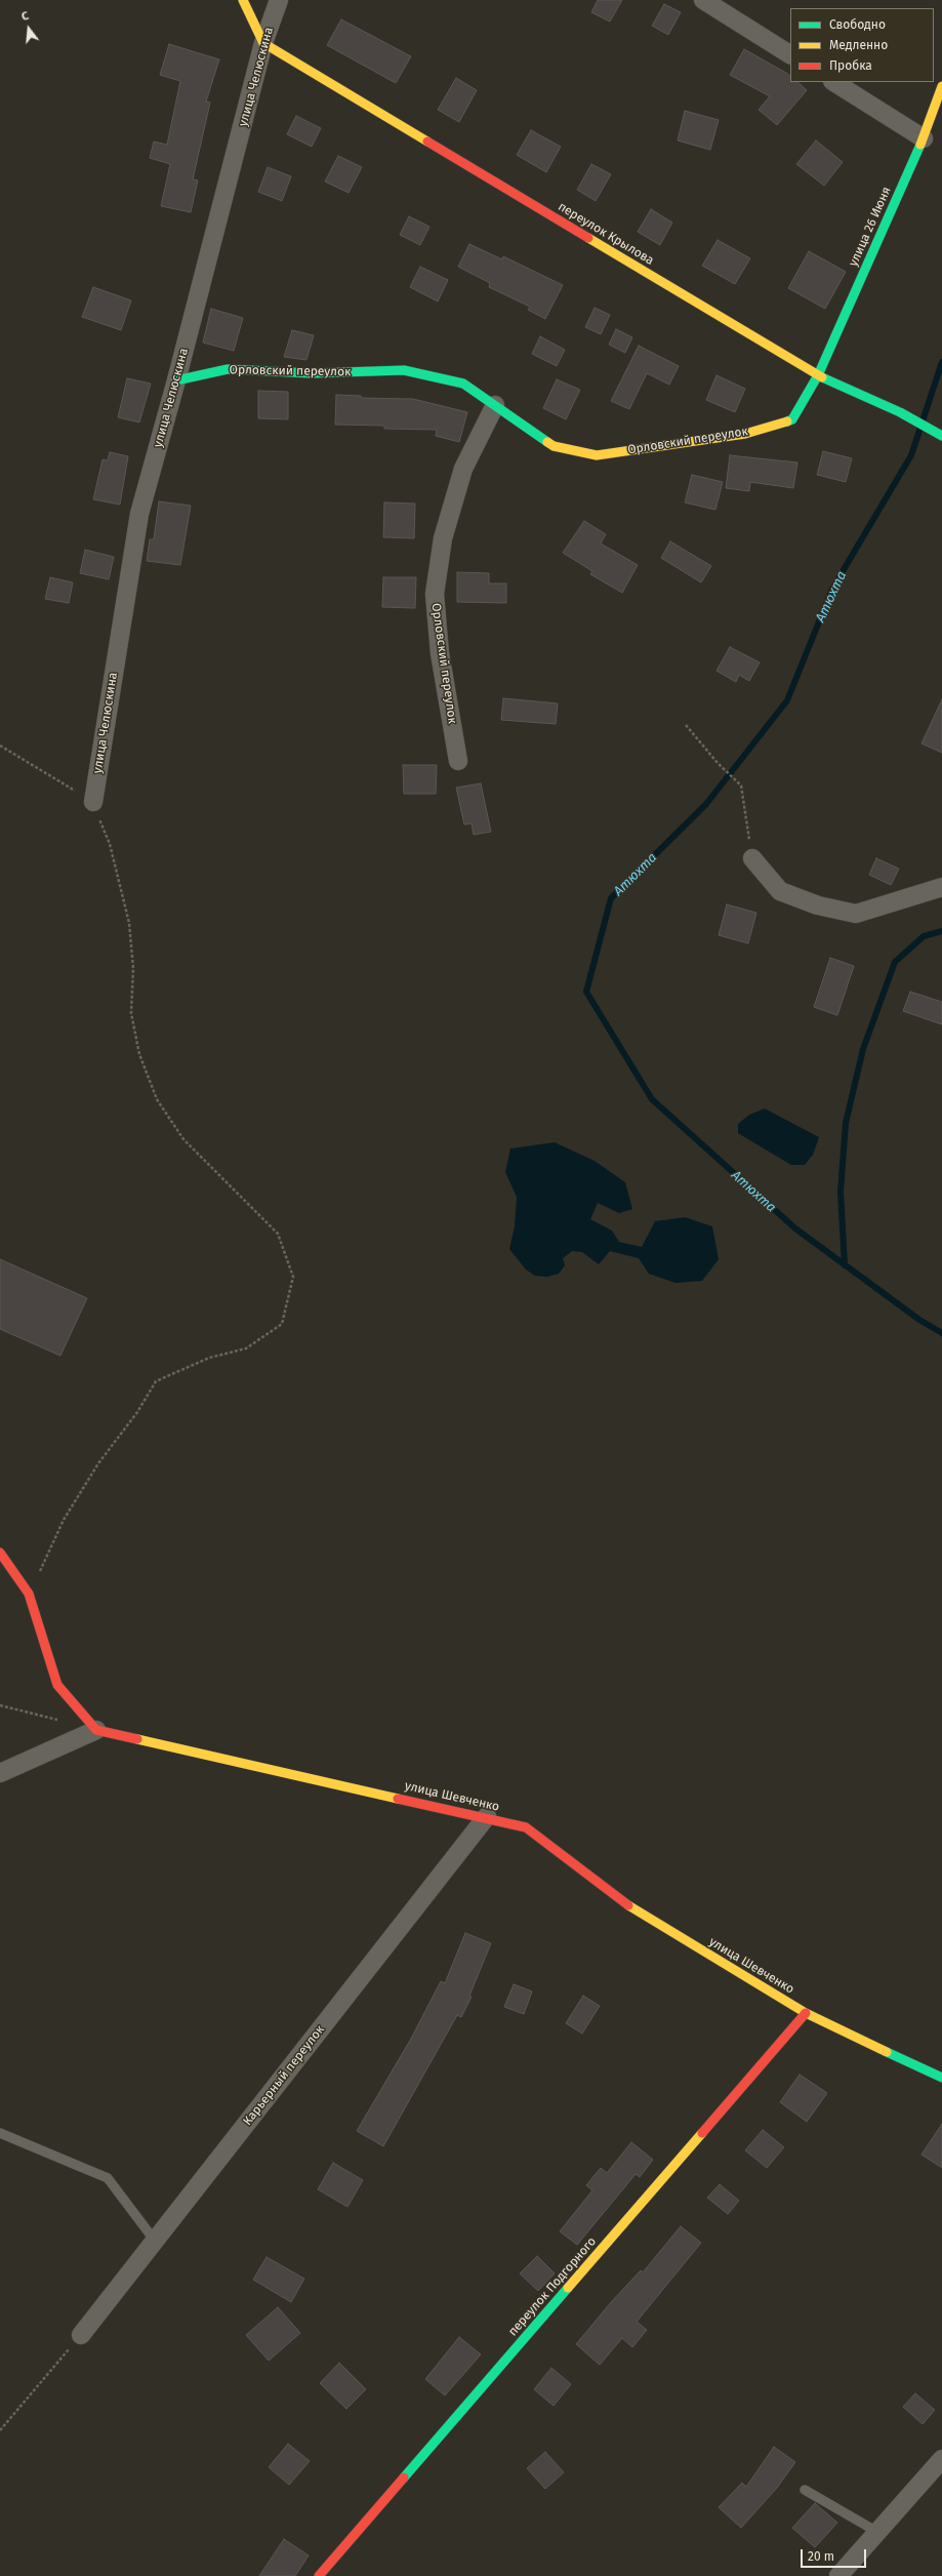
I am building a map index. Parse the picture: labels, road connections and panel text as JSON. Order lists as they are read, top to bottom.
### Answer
{
  "streets": {
    "street": [
      "улица Челюскина",
      "улица 26 Июня",
      "переулок Крылова",
      "Орловский переулок",
      "улица Шевченко",
      "Карьерный переулок",
      "переулок Подгорного"
    ]
  },
  "crossings": [
    ["улица Челюскина", "переулок Крылова"],
    ["улица Челюскина", "Орловский переулок"],
    ["улица 26 Июня", "переулок Крылова"],
    ["улица 26 Июня", "Орловский переулок"],
    ["переулок Крылова", "Орловский переулок"],
    ["улица Шевченко", "Карьерный переулок"],
    ["улица Шевченко", "переулок Подгорного"]
  ],
  "water": ["Атюхта"],
  "legend": ["Свободно", "Медленно", "Пробка"],
  "scale_bar": "20 m",
  "north": "top"
}
